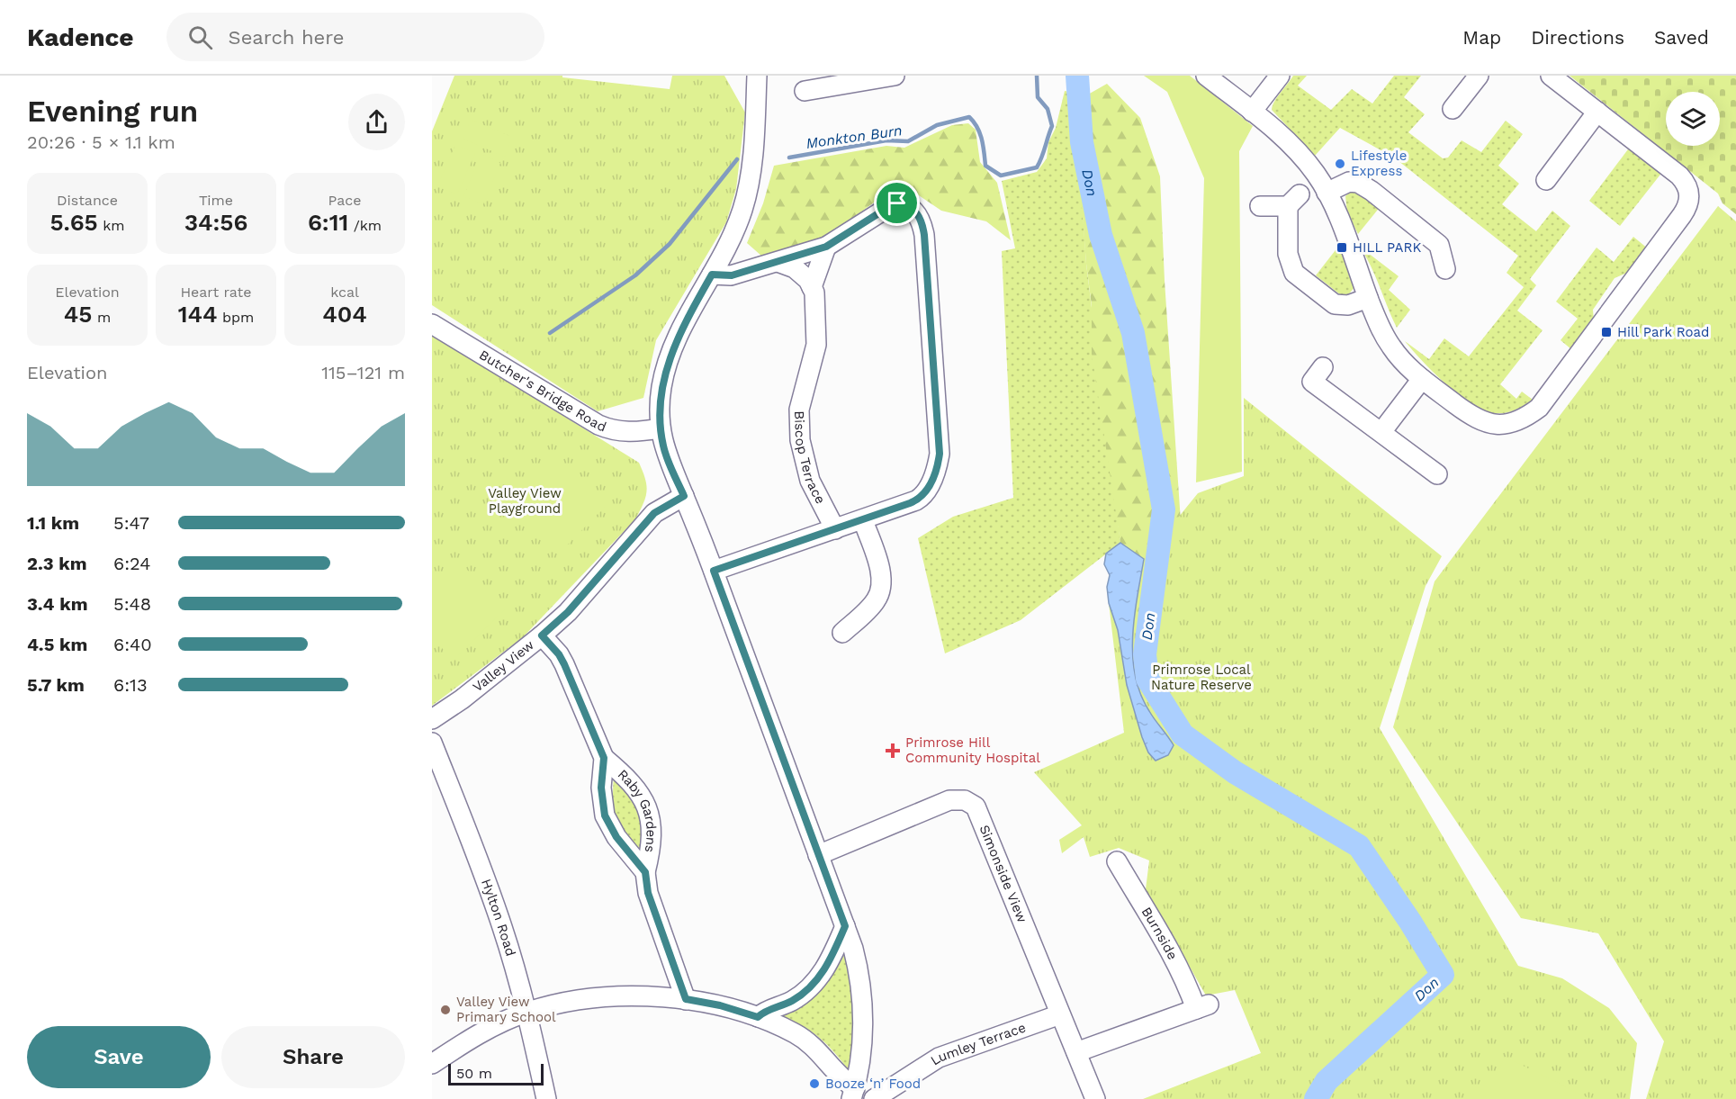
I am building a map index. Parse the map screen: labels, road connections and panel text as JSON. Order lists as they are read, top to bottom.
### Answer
{
  "streets": {
    "street": [
      "Butcher's Bridge Road",
      "Biscop Terrace",
      "Valley View",
      "Raby Gardens",
      "Simonside View",
      "Hylton Road",
      "Burnside",
      "Lumley Terrace"
    ]
  },
  "crossings": [
    ["Valley View", "Raby Gardens"],
    ["Simonside View", "Burnside"],
    ["Simonside View", "Lumley Terrace"]
  ],
  "water": ["Monkton Burn", "Don"],
  "parks": ["Valley View Playground", "Primrose Local Nature Reserve"],
  "places": {
    "other": ["Lifestyle Express", "Valley View Primary School", "Booze ‘n’ Food"],
    "transit": ["HILL PARK", "Hill Park Road"],
    "health": ["Primrose Hill Community Hospital"]
  },
  "scale_bar": "50 m",
  "page": {
    "header": "Kadence",
    "search": "Search here",
    "nav": ["Map", "Directions", "Saved"],
    "heading": ["Evening run", "20:26 · 5 × 1.1 km"],
    "stats": [
      ["Distance", "5.65 km"],
      ["Time", "34:56"],
      ["Pace", "6:11 /km"],
      ["Elevation", "45 m"],
      ["Heart rate", "144 bpm"],
      ["kcal", "404"]
    ],
    "chart": ["Elevation", "115–121 m"],
    "list": [
      {
        "name": "1.1 km",
        "note": "5:47"
      },
      {
        "name": "2.3 km",
        "note": "6:24"
      },
      {
        "name": "3.4 km",
        "note": "5:48"
      },
      {
        "name": "4.5 km",
        "note": "6:40"
      },
      {
        "name": "5.7 km",
        "note": "6:13"
      }
    ],
    "buttons": ["Save", "Share"],
    "scale": "50 m"
  }
}
